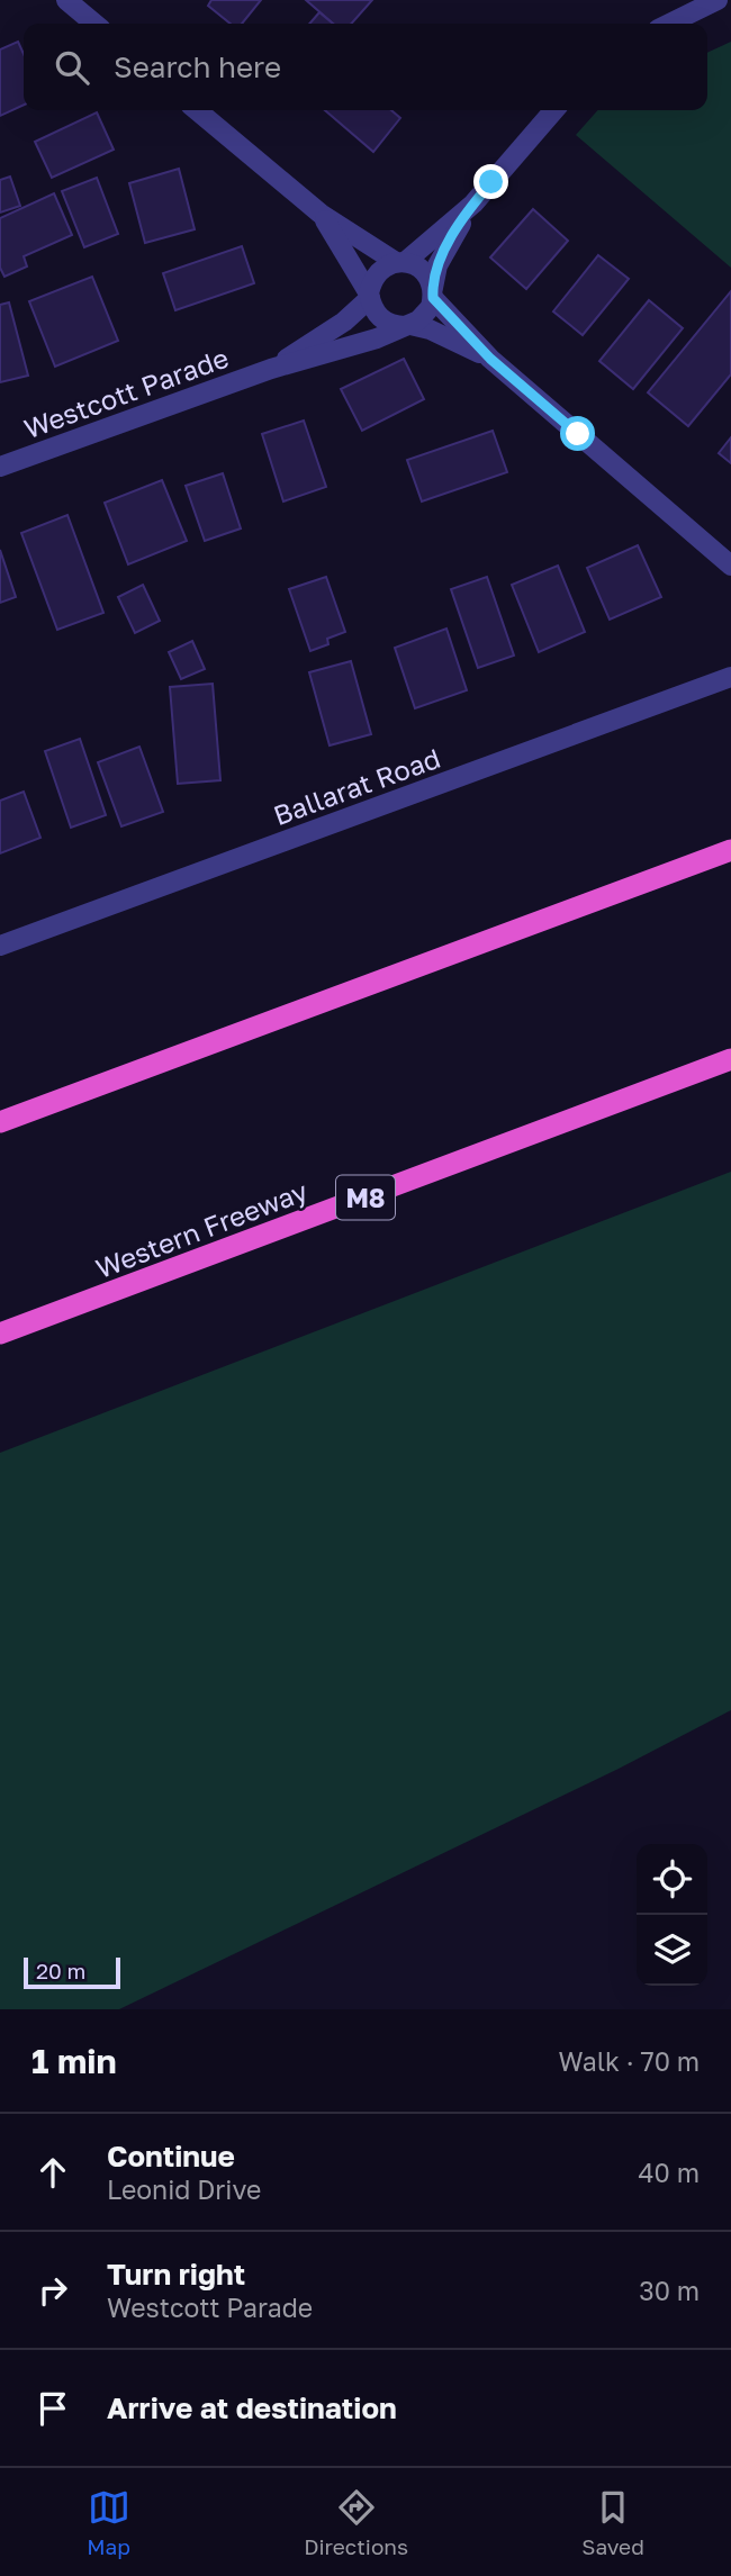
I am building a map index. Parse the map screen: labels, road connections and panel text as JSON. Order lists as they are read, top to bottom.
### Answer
{
  "streets": {
    "highway": ["M8", "Western Freeway"],
    "street": ["Westcott Parade", "Ballarat Road"]
  },
  "scale_bar": "20 m",
  "page": {
    "search": "Search here",
    "scale": "20 m",
    "heading": ["1 min", "Walk · 70 m"],
    "list": [
      ["Continue", "Leonid Drive", "40 m"],
      ["Turn right", "Westcott Parade", "30 m"],
      "Arrive at destination"
    ],
    "nav": ["Map", "Directions", "Saved"]
  }
}
